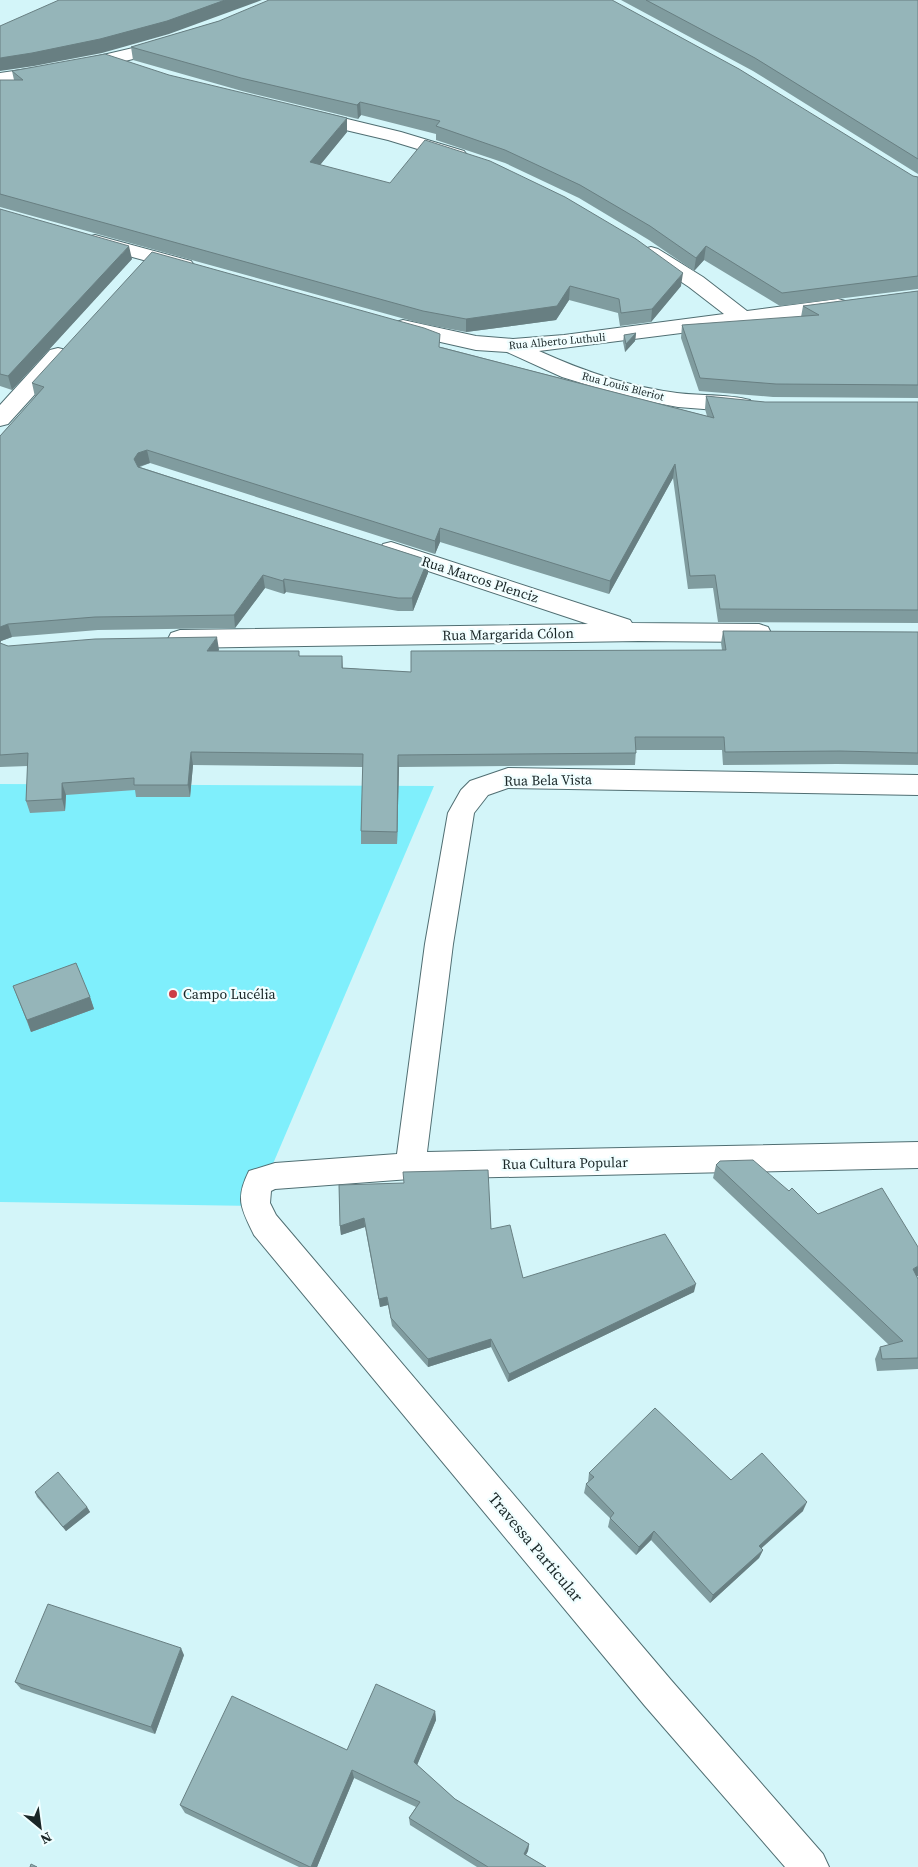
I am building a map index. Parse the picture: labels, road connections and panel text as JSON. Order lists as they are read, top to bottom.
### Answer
{
  "streets": {
    "street": [
      "Rua Alberto Luthuli",
      "Rua Louis Bleriot",
      "Rua Marcos Plenciz",
      "Rua Margarida Cólon",
      "Rua Bela Vista",
      "Rua Cultura Popular",
      "Travessa Particular"
    ]
  },
  "crossings": [
    ["Rua Alberto Luthuli", "Rua Louis Bleriot"],
    ["Rua Marcos Plenciz", "Rua Margarida Cólon"],
    ["Rua Bela Vista", "Rua Cultura Popular"],
    ["Rua Cultura Popular", "Travessa Particular"]
  ],
  "places": ["Campo Lucélia"],
  "north": "bottom right"
}
